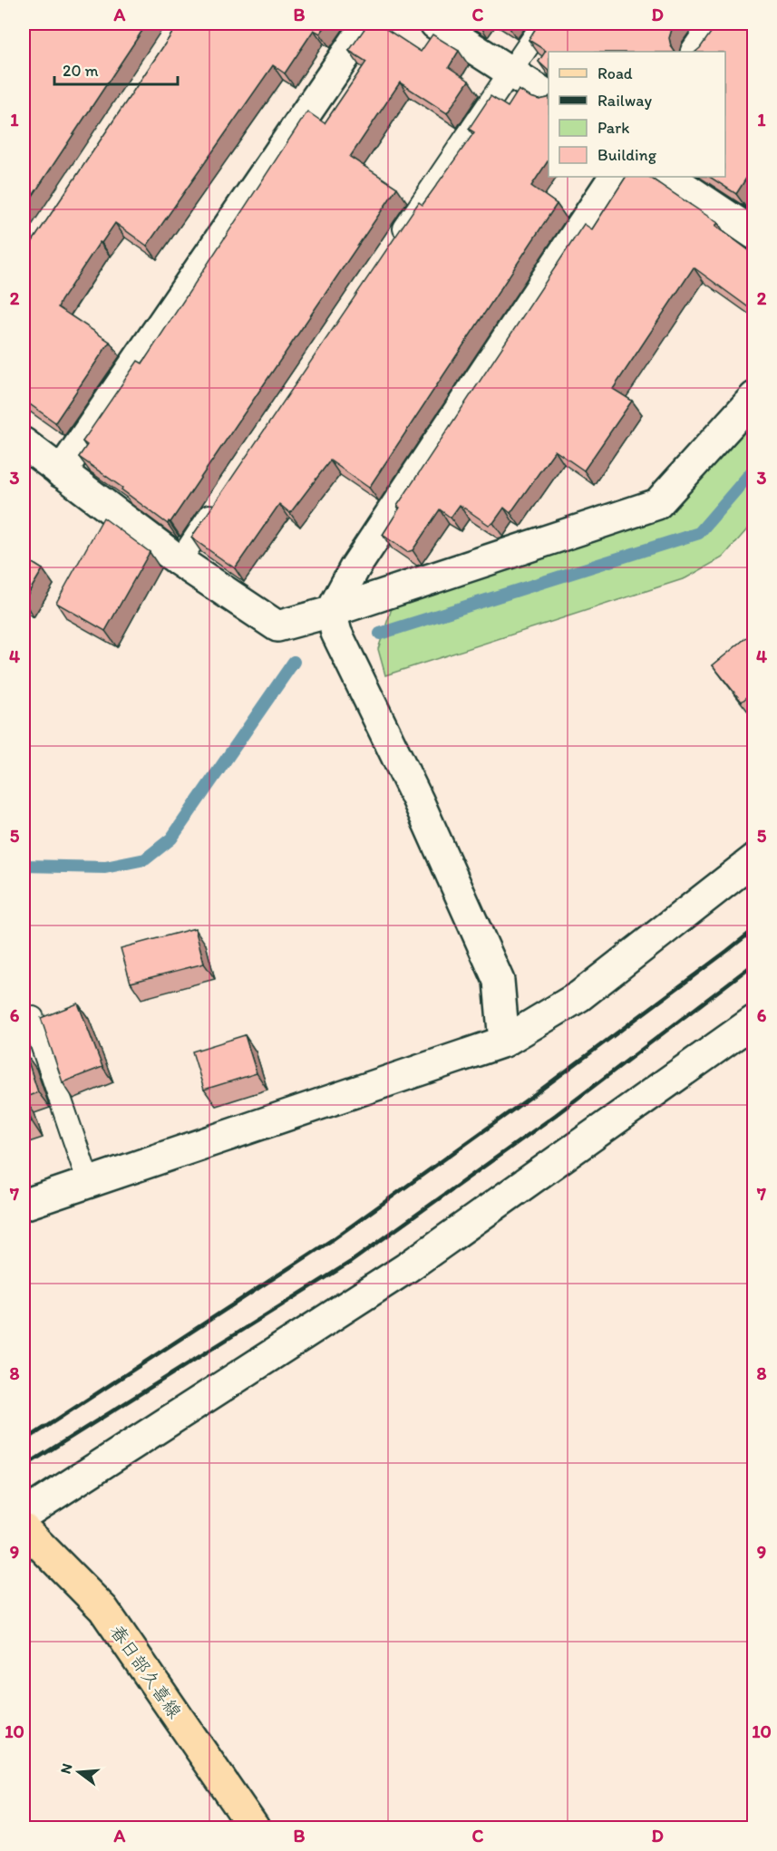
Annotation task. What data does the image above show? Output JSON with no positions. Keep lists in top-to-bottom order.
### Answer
{
  "streets": {
    "main road": ["春日部久喜線"]
  },
  "legend": [
    "Road",
    "Railway",
    "Park",
    "Building"
  ],
  "scale_bar": "20 m",
  "north": "left",
  "grid": {
    "columns": [
      "A",
      "B",
      "C",
      "D"
    ],
    "rows": [
      "1",
      "2",
      "3",
      "4",
      "5",
      "6",
      "7",
      "8",
      "9",
      "10"
    ]
  }
}
